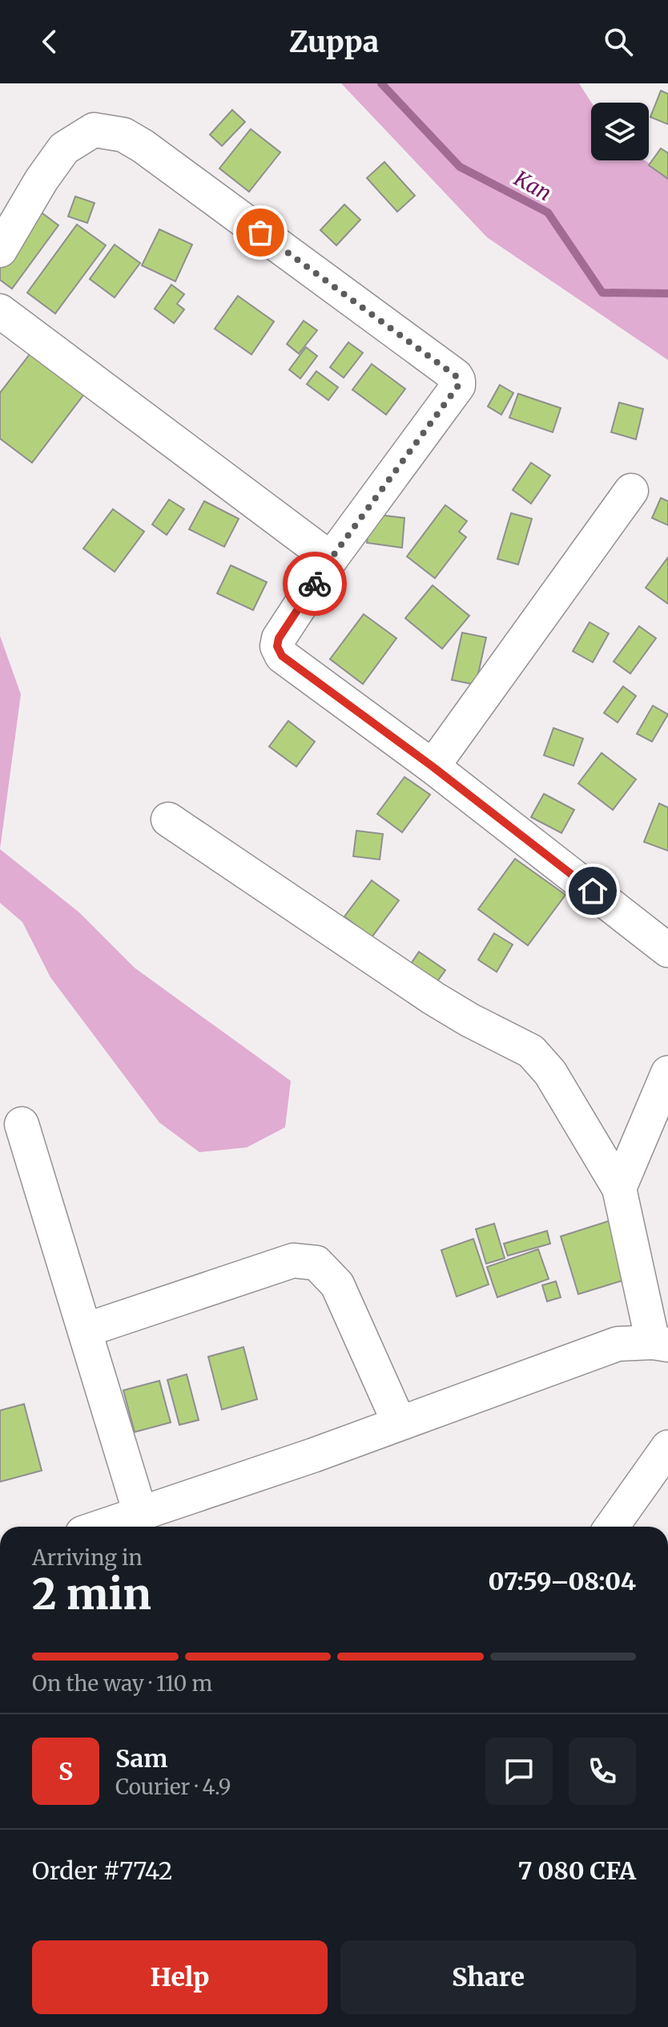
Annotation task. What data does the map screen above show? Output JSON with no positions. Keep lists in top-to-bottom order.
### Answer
{
  "water": ["Kan"],
  "page": {
    "header": "Zuppa",
    "heading": ["2 min", "Arriving in", "07:59–08:04"],
    "panel": [
      "Sam",
      "Courier · 4.9",
      "Order #7742",
      "7 080 CFA"
    ],
    "bar": "On the way · 110 m",
    "round": "S",
    "buttons": ["Help", "Share"]
  }
}
